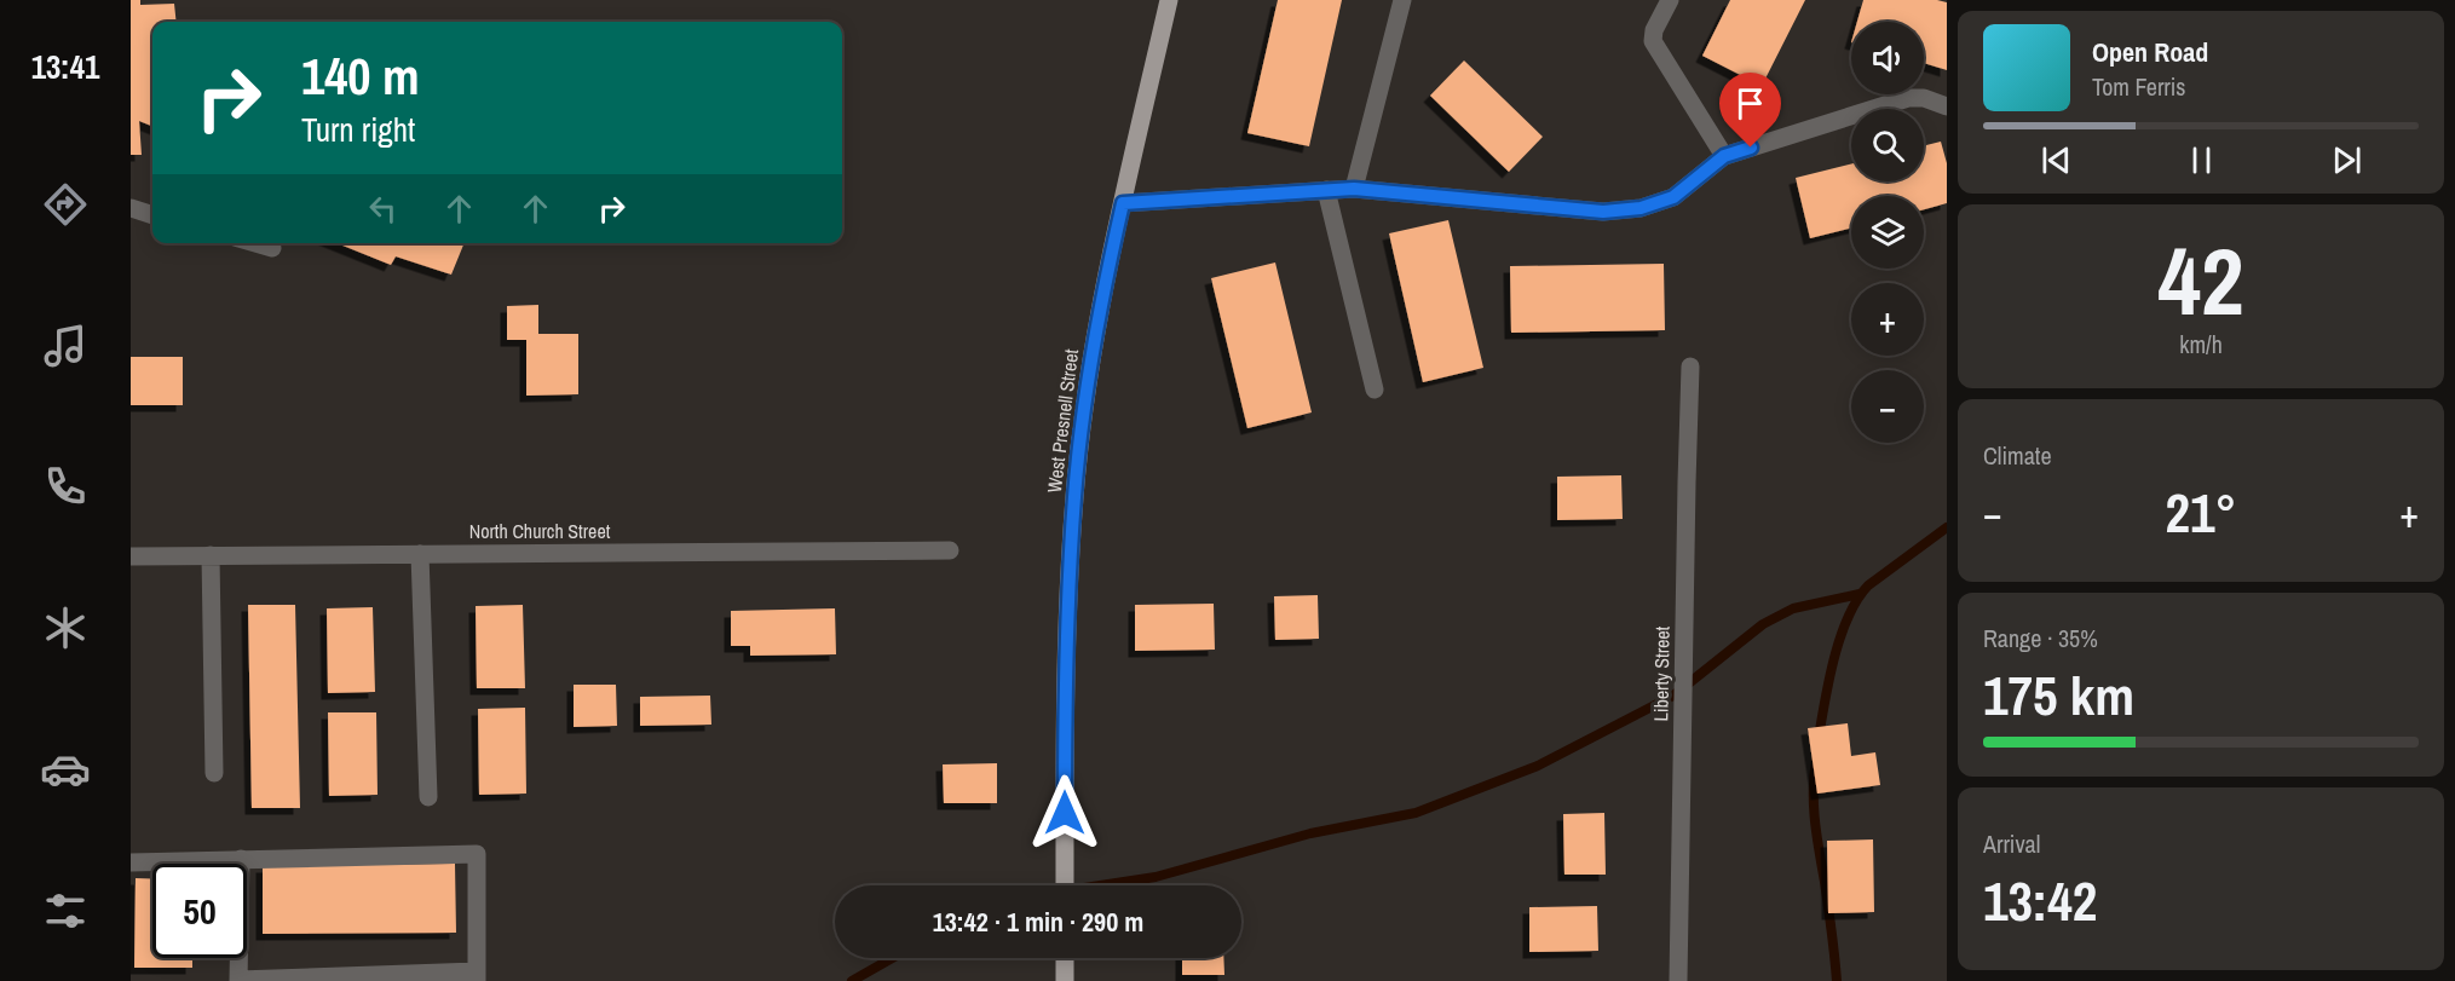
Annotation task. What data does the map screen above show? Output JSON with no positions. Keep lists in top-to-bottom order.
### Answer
{
  "streets": {
    "main road": ["West Presnell Street"],
    "street": ["North Church Street", "Liberty Street"]
  },
  "page": {
    "tabs": "13:41",
    "map_buttons": ["+", "−"],
    "turn": ["140 m", "Turn right"],
    "song": ["Open Road", "Tom Ferris"],
    "tile": [
      ["42", "km/h"],
      "Climate",
      ["Range · 35%", "175 km"],
      ["Arrival", "13:42"]
    ],
    "heat": ["−", "21°", "+"],
    "limit": "50",
    "trip": "13:42 · 1 min · 290 m"
  }
}
